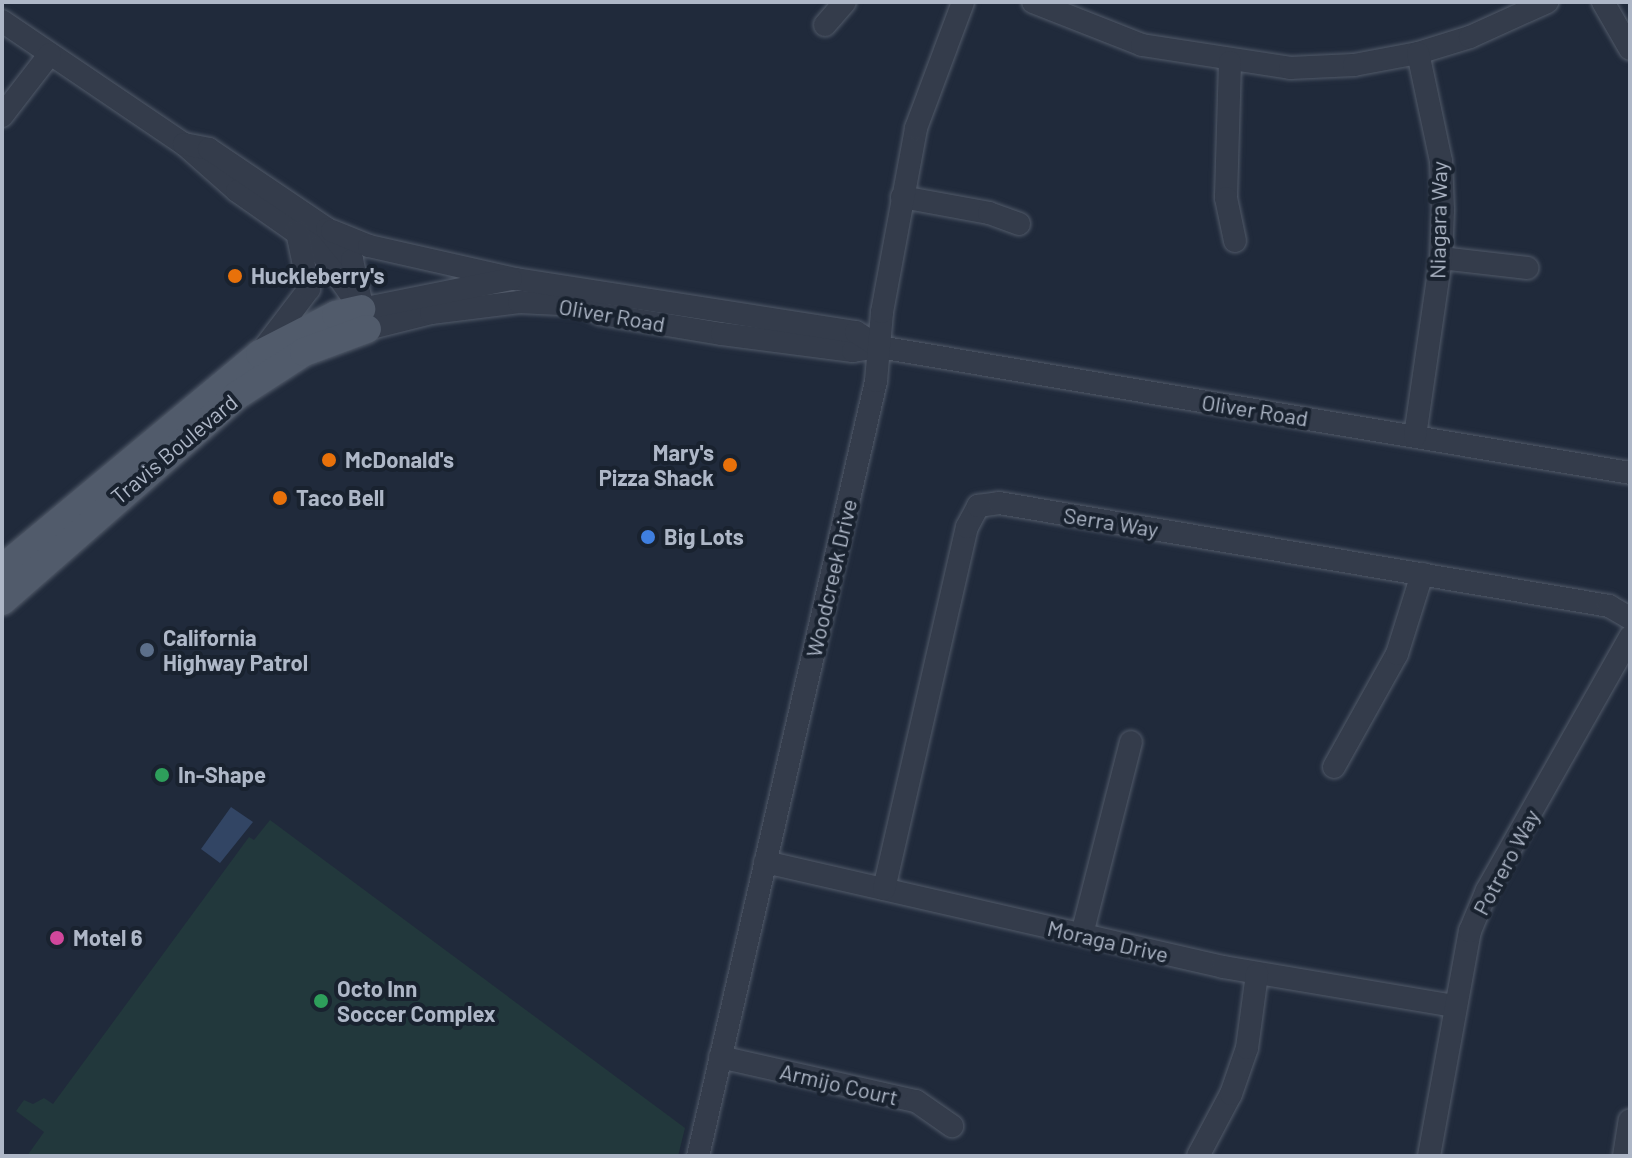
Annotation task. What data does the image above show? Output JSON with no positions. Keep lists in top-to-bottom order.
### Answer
{
  "streets": {
    "main road": ["Travis Boulevard"],
    "street": [
      "Niagara Way",
      "Oliver Road",
      "Serra Way",
      "Woodcreek Drive",
      "Potrero Way",
      "Moraga Drive",
      "Armijo Court"
    ]
  },
  "crossings": [
    ["Niagara Way", "Oliver Road"],
    ["Oliver Road", "Travis Boulevard"],
    ["Oliver Road", "Woodcreek Drive"],
    ["Serra Way", "Moraga Drive"],
    ["Woodcreek Drive", "Moraga Drive"],
    ["Woodcreek Drive", "Armijo Court"],
    ["Potrero Way", "Moraga Drive"]
  ],
  "places": [
    "Huckleberry's",
    "McDonald's",
    "Mary's Pizza Shack",
    "Taco Bell",
    "Big Lots",
    "California Highway Patrol",
    "In-Shape",
    "Motel 6",
    "Octo Inn Soccer Complex"
  ]
}
